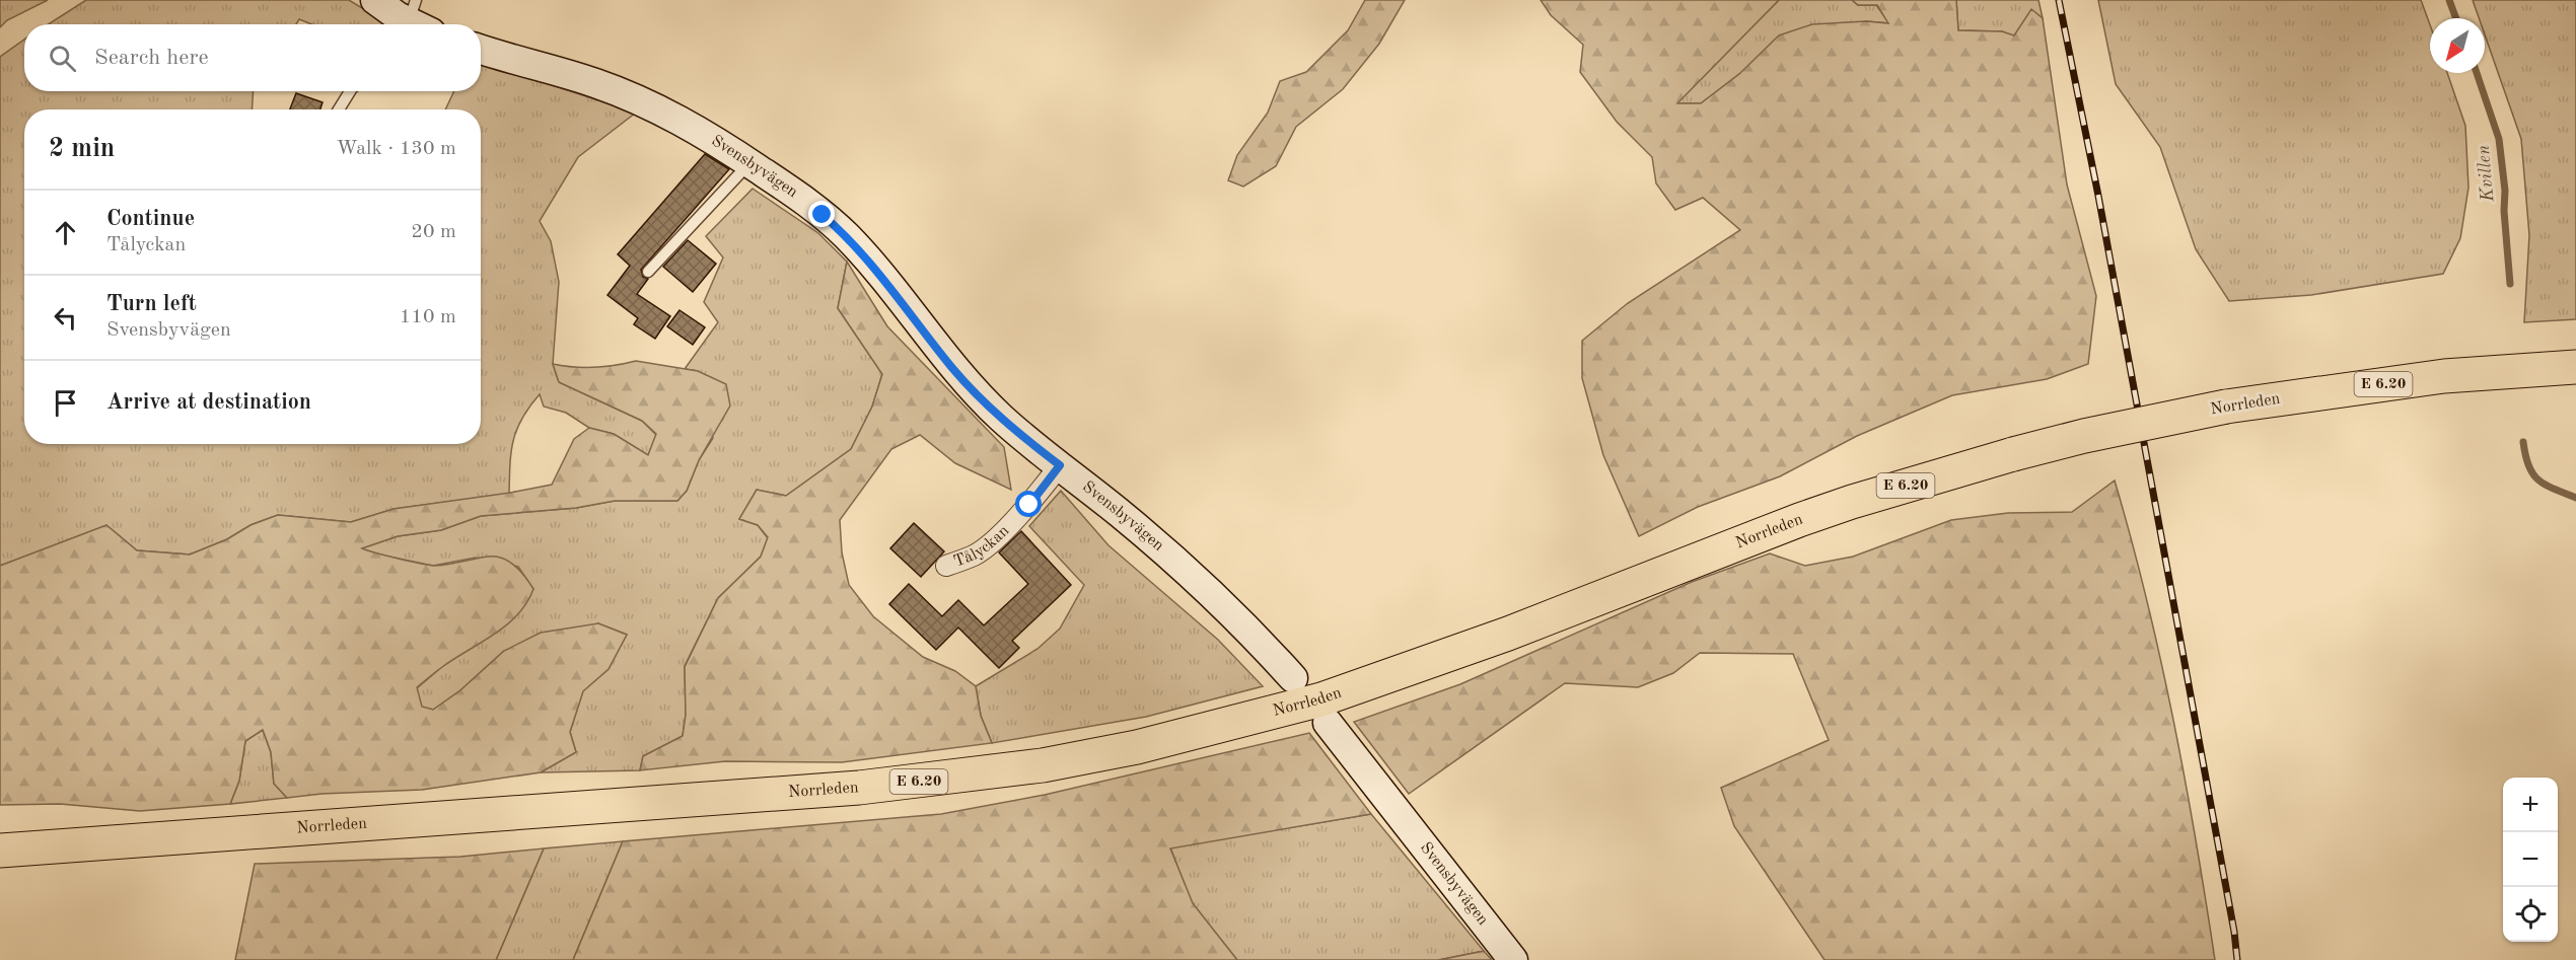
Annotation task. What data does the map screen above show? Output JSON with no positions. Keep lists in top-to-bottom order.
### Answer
{
  "streets": {
    "highway": ["E 6.20", "Norrleden"],
    "street": ["Svensbyvägen", "Tålyckan"]
  },
  "crossings": [
    ["Svensbyvägen", "Tålyckan"]
  ],
  "water": ["Kvillen"],
  "north": "bottom left",
  "page": {
    "search": "Search here",
    "heading": ["2 min", "Walk · 130 m"],
    "list": [
      ["Continue", "Tålyckan", "20 m"],
      ["Turn left", "Svensbyvägen", "110 m"],
      "Arrive at destination"
    ],
    "map_buttons": ["+", "−"]
  }
}
